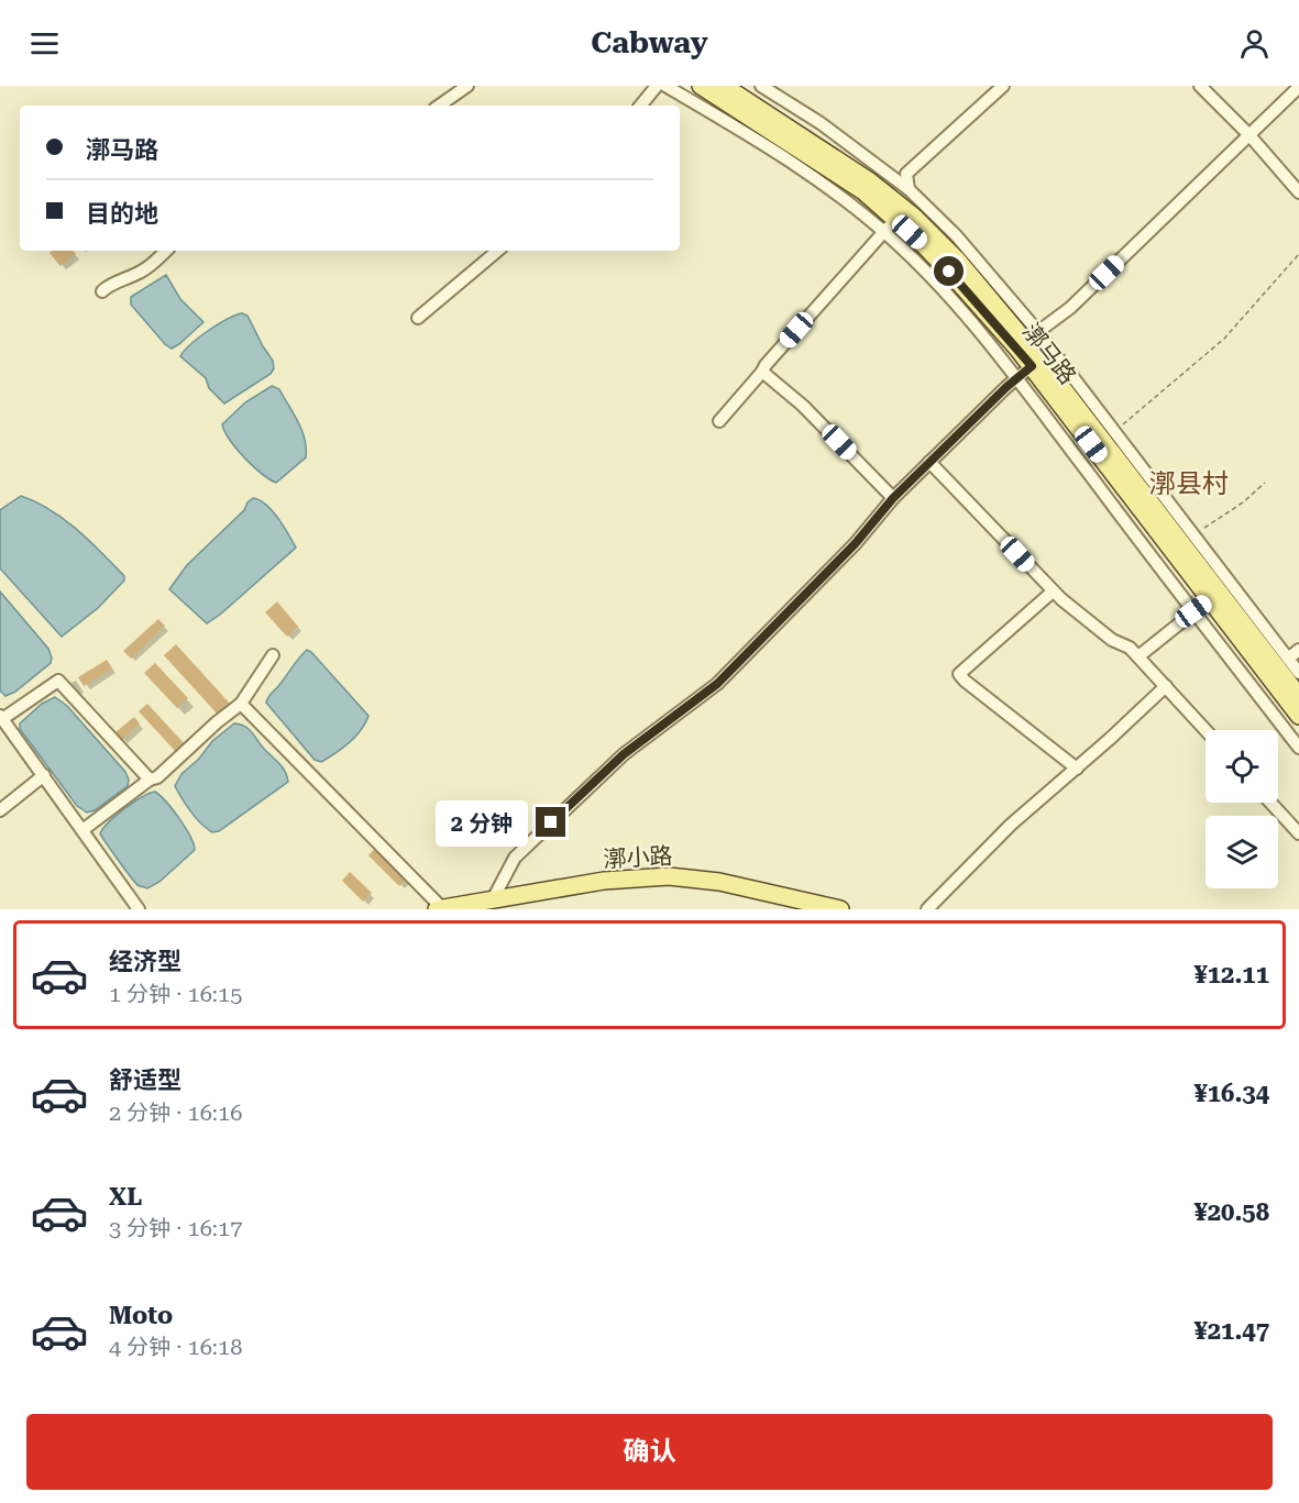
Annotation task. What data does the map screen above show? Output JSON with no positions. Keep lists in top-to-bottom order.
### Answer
{
  "streets": {
    "main road": ["漷马路", "漷小路"]
  },
  "districts": ["漷县村"],
  "page": {
    "header": "Cabway",
    "banner": ["漷马路", "目的地"],
    "bubble": "2 分钟",
    "list": [
      {
        "name": "经济型",
        "note": "1 分钟 · 16:15",
        "value": "¥12.11"
      },
      {
        "name": "舒适型",
        "note": "2 分钟 · 16:16",
        "value": "¥16.34"
      },
      {
        "name": "XL",
        "note": "3 分钟 · 16:17",
        "value": "¥20.58"
      },
      {
        "name": "Moto",
        "note": "4 分钟 · 16:18",
        "value": "¥21.47"
      }
    ],
    "buttons": "确认"
  }
}
